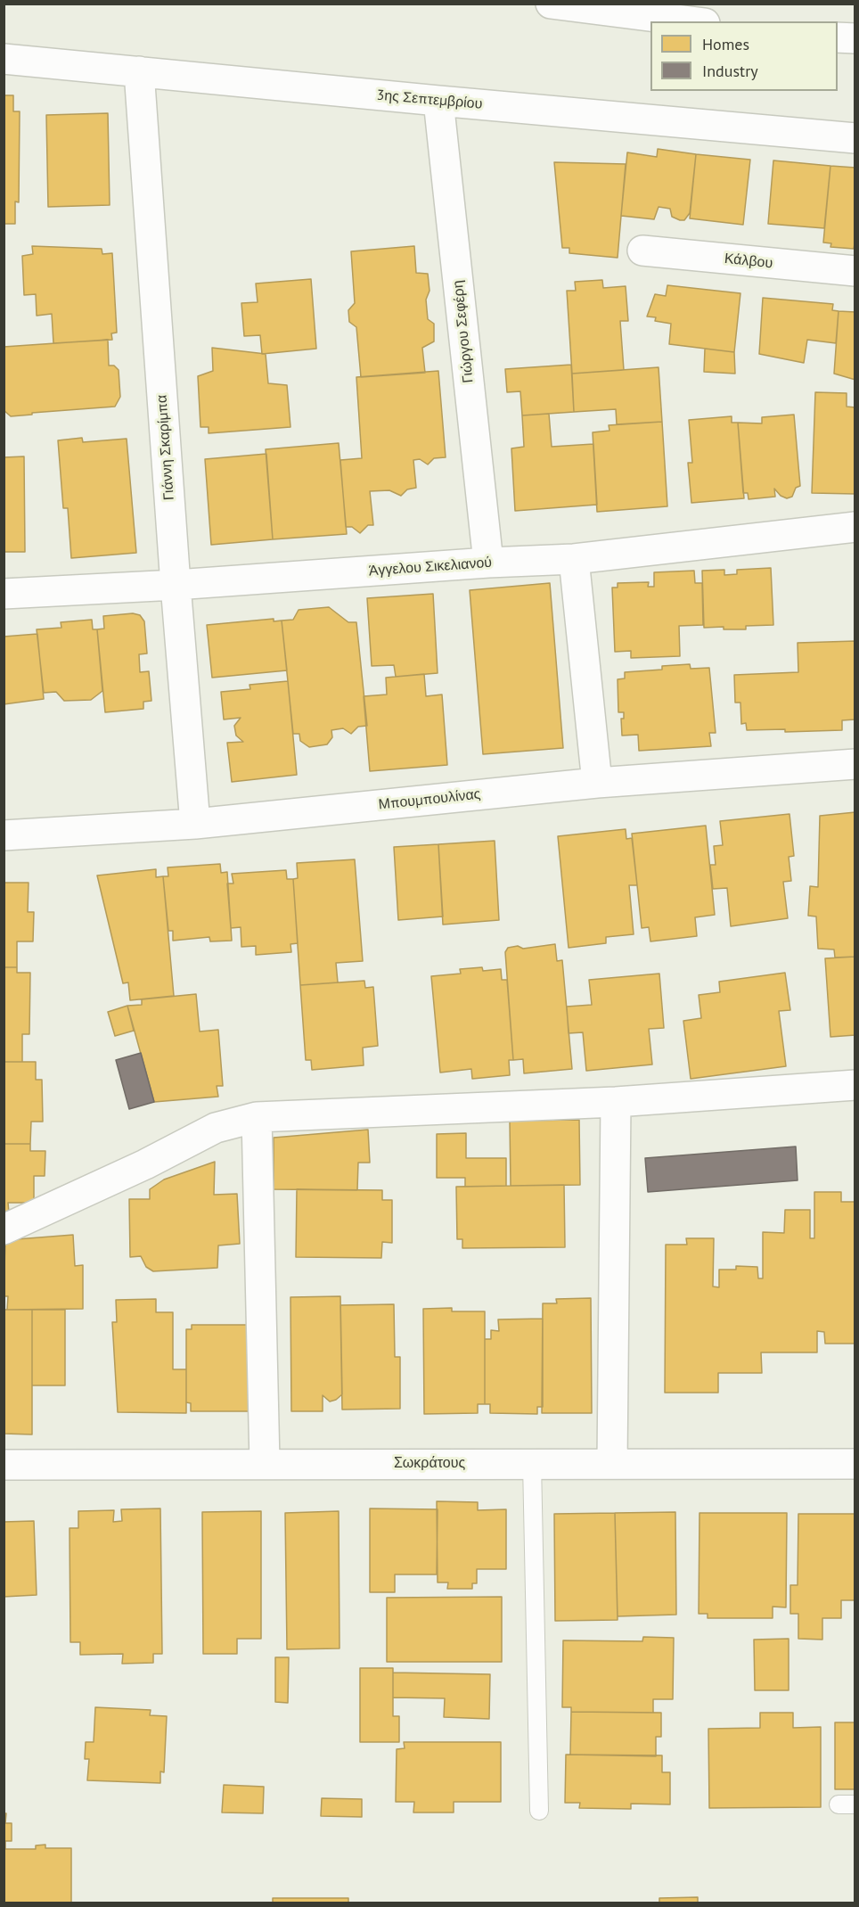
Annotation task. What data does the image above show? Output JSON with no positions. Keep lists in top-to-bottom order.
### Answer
{
  "streets": {
    "street": [
      "3ης Σεπτεμβρίου",
      "Κάλβου",
      "Γιώργου Σεφέρη",
      "Γιάννη Σκαρίμπα",
      "Άγγελου Σικελιανού",
      "Μπουμπουλίνας",
      "Σωκράτους"
    ]
  },
  "crossings": [
    ["3ης Σεπτεμβρίου", "Γιώργου Σεφέρη"],
    ["3ης Σεπτεμβρίου", "Γιάννη Σκαρίμπα"],
    ["Γιώργου Σεφέρη", "Άγγελου Σικελιανού"],
    ["Γιάννη Σκαρίμπα", "Άγγελου Σικελιανού"],
    ["Γιάννη Σκαρίμπα", "Μπουμπουλίνας"]
  ],
  "legend": ["Homes", "Industry"]
}
